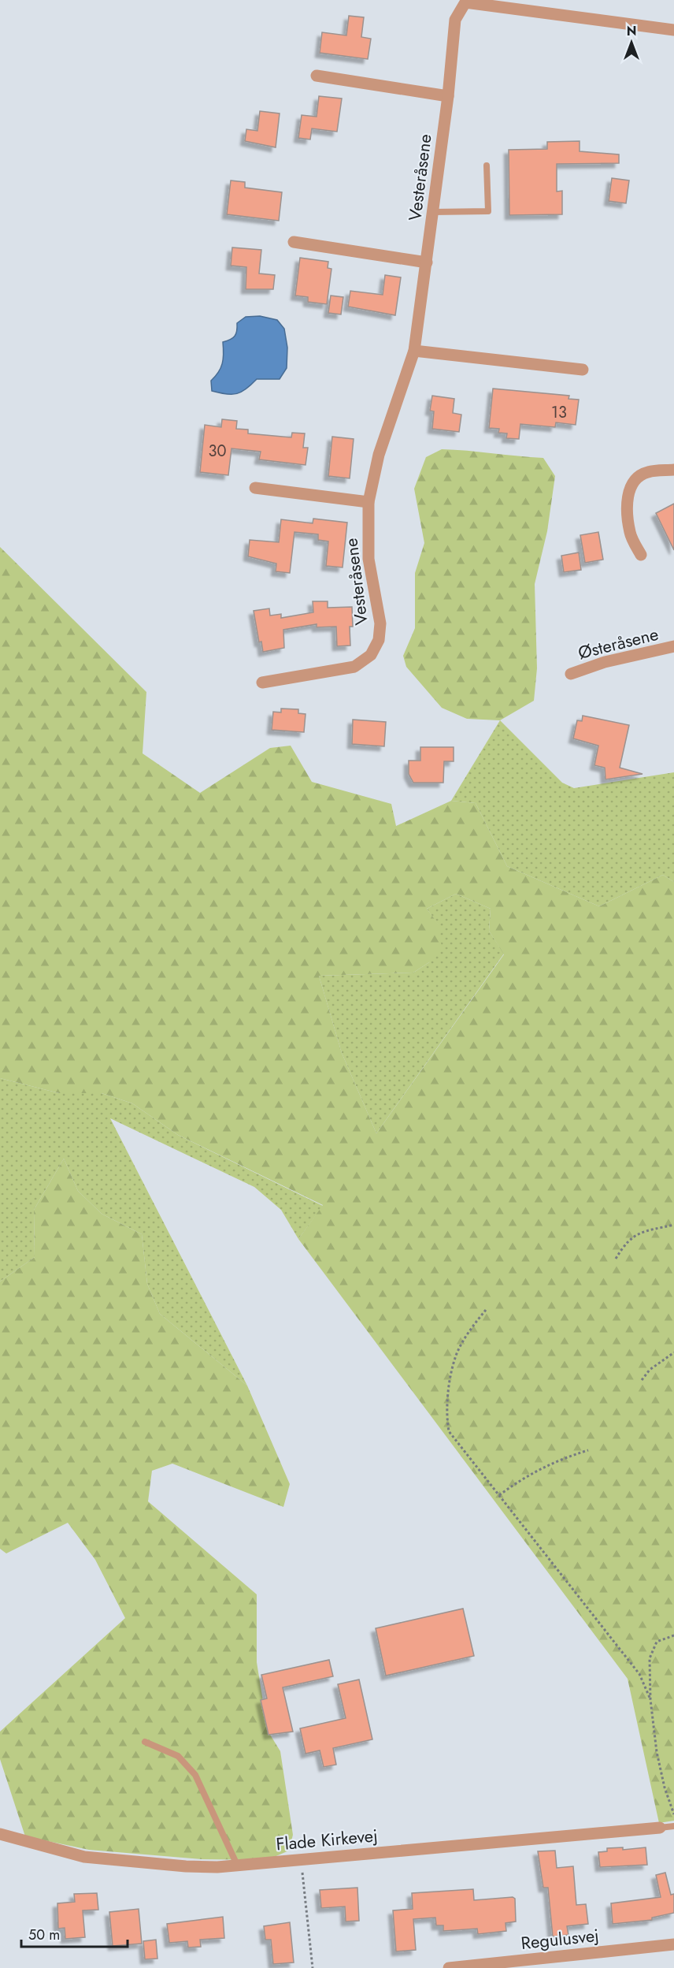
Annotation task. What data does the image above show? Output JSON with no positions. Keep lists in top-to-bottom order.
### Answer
{
  "streets": {
    "street": [
      "Vesteråsene",
      "Østeråsene",
      "Flade Kirkevej",
      "Regulusvej"
    ]
  },
  "house_numbers": ["13", "30"],
  "scale_bar": "50 m",
  "north": "top"
}
